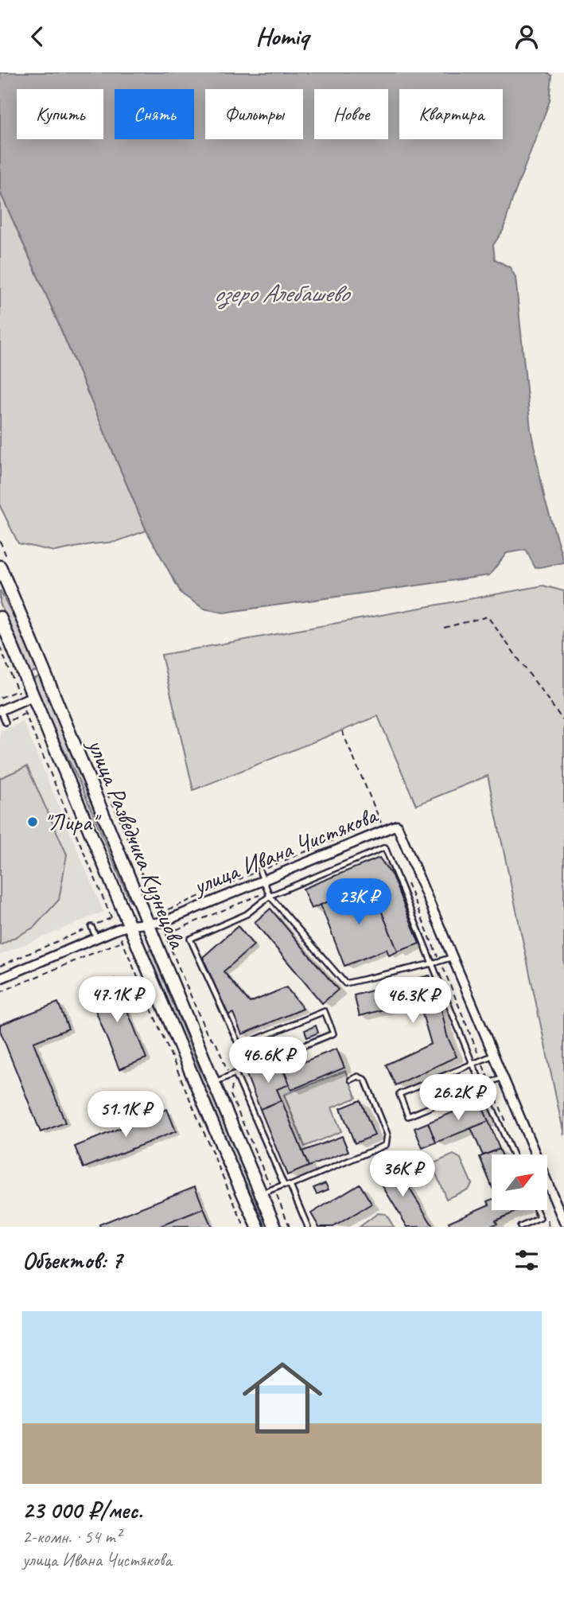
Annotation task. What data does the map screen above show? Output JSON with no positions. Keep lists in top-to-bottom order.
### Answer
{
  "streets": {
    "main road": ["улица Разведчика Кузнецова"],
    "street": ["улица Ивана Чистякова"]
  },
  "crossings": [
    ["улица Разведчика Кузнецова", "улица Ивана Чистякова"]
  ],
  "water": ["озеро Алебашево"],
  "places": ["\"Лира\""],
  "north": "top right",
  "page": {
    "header": "Homiq",
    "chip": [
      "Купить",
      "Снять",
      "Фильтры",
      "Новое",
      "Квартира"
    ],
    "price": [
      "23K ₽",
      "47.1K ₽",
      "46.3K ₽",
      "46.6K ₽",
      "26.2K ₽",
      "51.1K ₽",
      "36K ₽"
    ],
    "heading": "Объектов: 7",
    "list": [
      {
        "name": "23 000 ₽/мес.",
        "note": "2-комн. · 54 m² · улица Ивана Чистякова"
      }
    ]
  }
}
